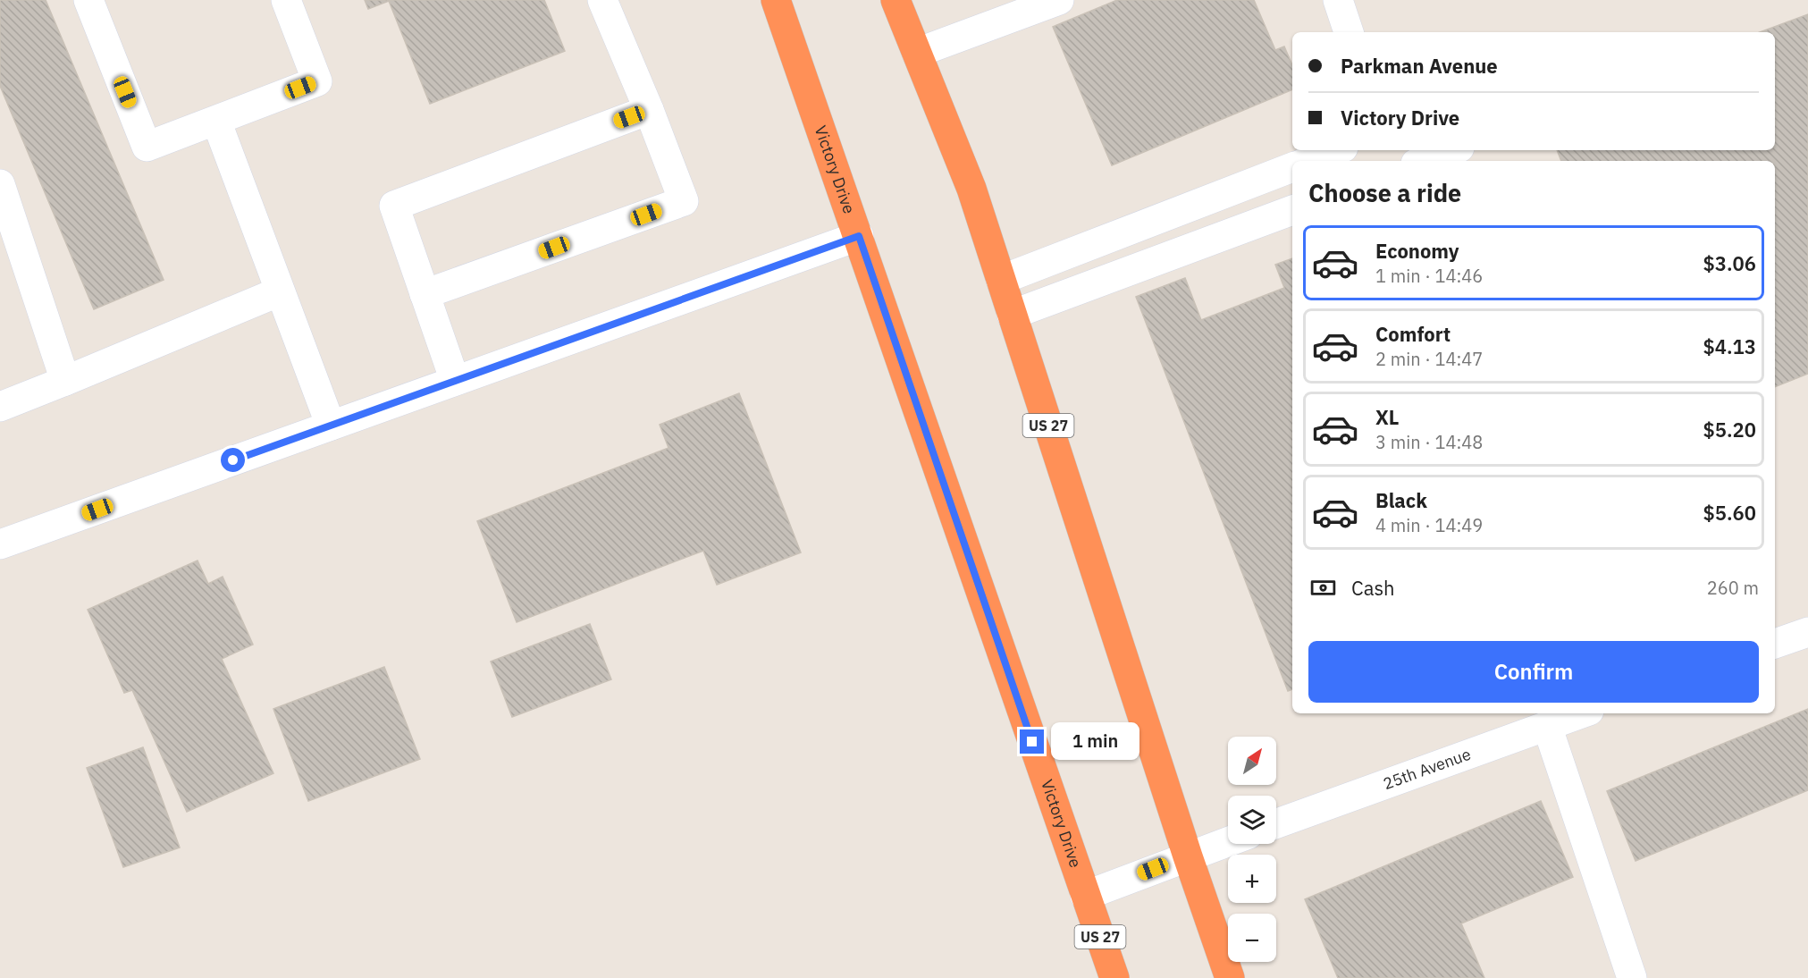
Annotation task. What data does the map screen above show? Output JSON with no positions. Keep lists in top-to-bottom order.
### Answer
{
  "streets": {
    "highway": ["Victory Drive", "US 27"],
    "street": ["25th Avenue"]
  },
  "north": "top right",
  "page": {
    "banner": ["Parkman Avenue", "Victory Drive"],
    "heading": "Choose a ride",
    "list": [
      {
        "name": "Economy",
        "note": "1 min · 14:46",
        "value": "$3.06"
      },
      {
        "name": "Comfort",
        "note": "2 min · 14:47",
        "value": "$4.13"
      },
      {
        "name": "XL",
        "note": "3 min · 14:48",
        "value": "$5.20"
      },
      {
        "name": "Black",
        "note": "4 min · 14:49",
        "value": "$5.60"
      }
    ],
    "pay": ["Cash", "260 m"],
    "buttons": "Confirm",
    "bubble": "1 min",
    "map_buttons": ["+", "−"]
  }
}
